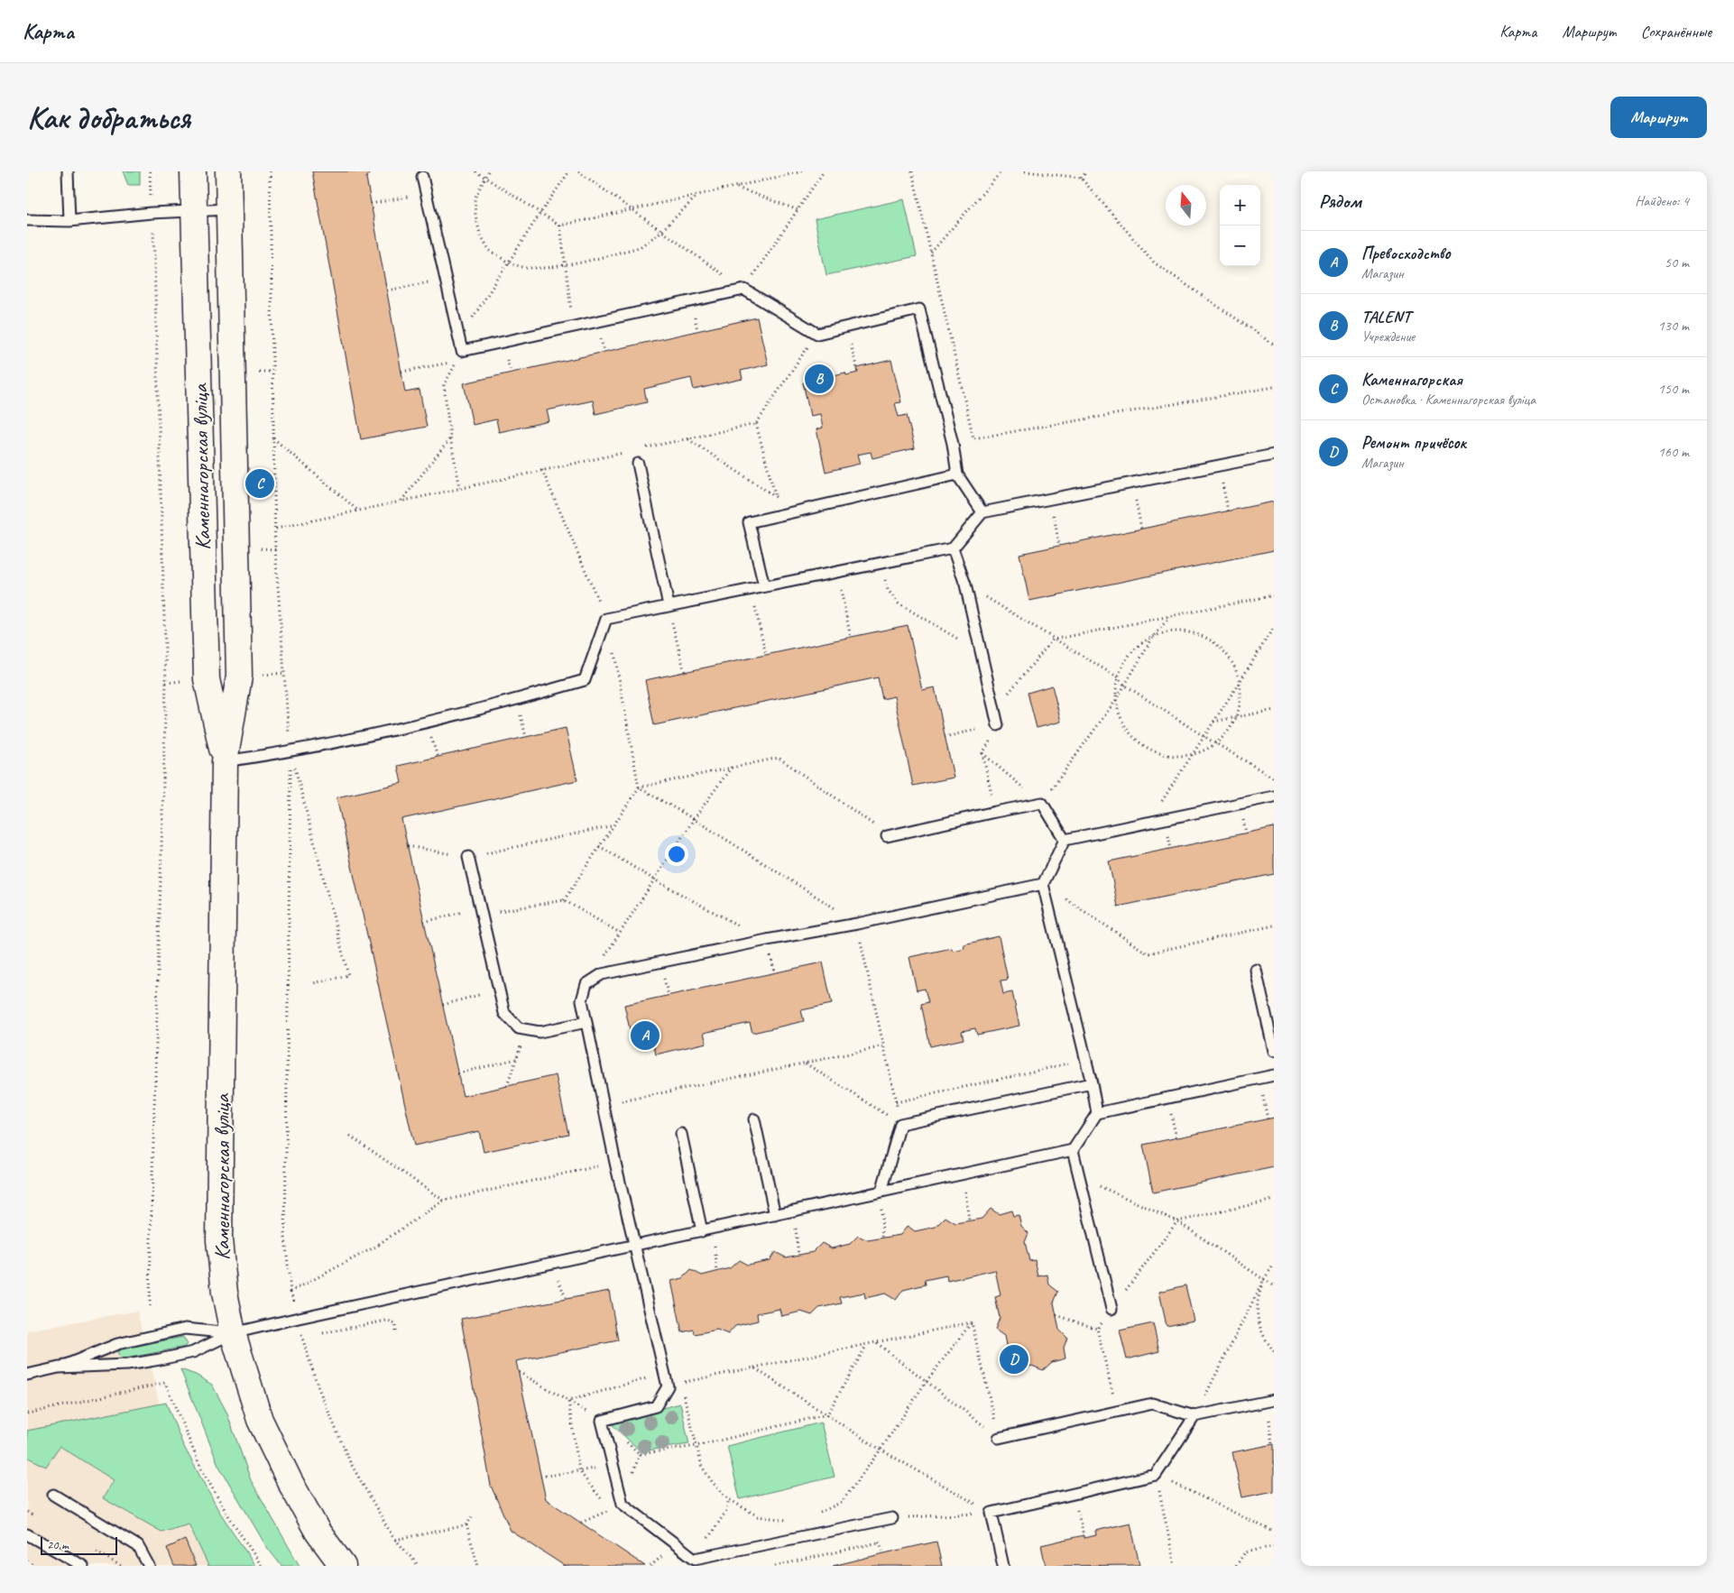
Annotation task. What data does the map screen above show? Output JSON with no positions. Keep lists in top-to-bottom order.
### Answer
{
  "streets": {
    "main road": ["Каменнагорская вуліца"]
  },
  "scale_bar": "20 m",
  "north": "top",
  "page": {
    "header": "Карта",
    "nav": ["Карта", "Маршрут", "Сохранённые"],
    "buttons": "Маршрут",
    "title": "Как добраться",
    "heading": ["Рядом", "Найдено: 4"],
    "map_buttons": ["+", "−"],
    "list": [
      {
        "mark": "A",
        "name": "Превосходство",
        "note": "Магазин",
        "value": "50 m"
      },
      {
        "mark": "B",
        "name": "TALENT",
        "note": "Учреждение",
        "value": "130 m"
      },
      {
        "mark": "C",
        "name": "Каменнагорская",
        "note": "Остановка · Каменнагорская вуліца",
        "value": "150 m"
      },
      {
        "mark": "D",
        "name": "Ремонт причёсок",
        "note": "Магазин",
        "value": "160 m"
      }
    ],
    "pins": [
      "B",
      "C",
      "A",
      "D"
    ],
    "scale": "20 m"
  }
}
